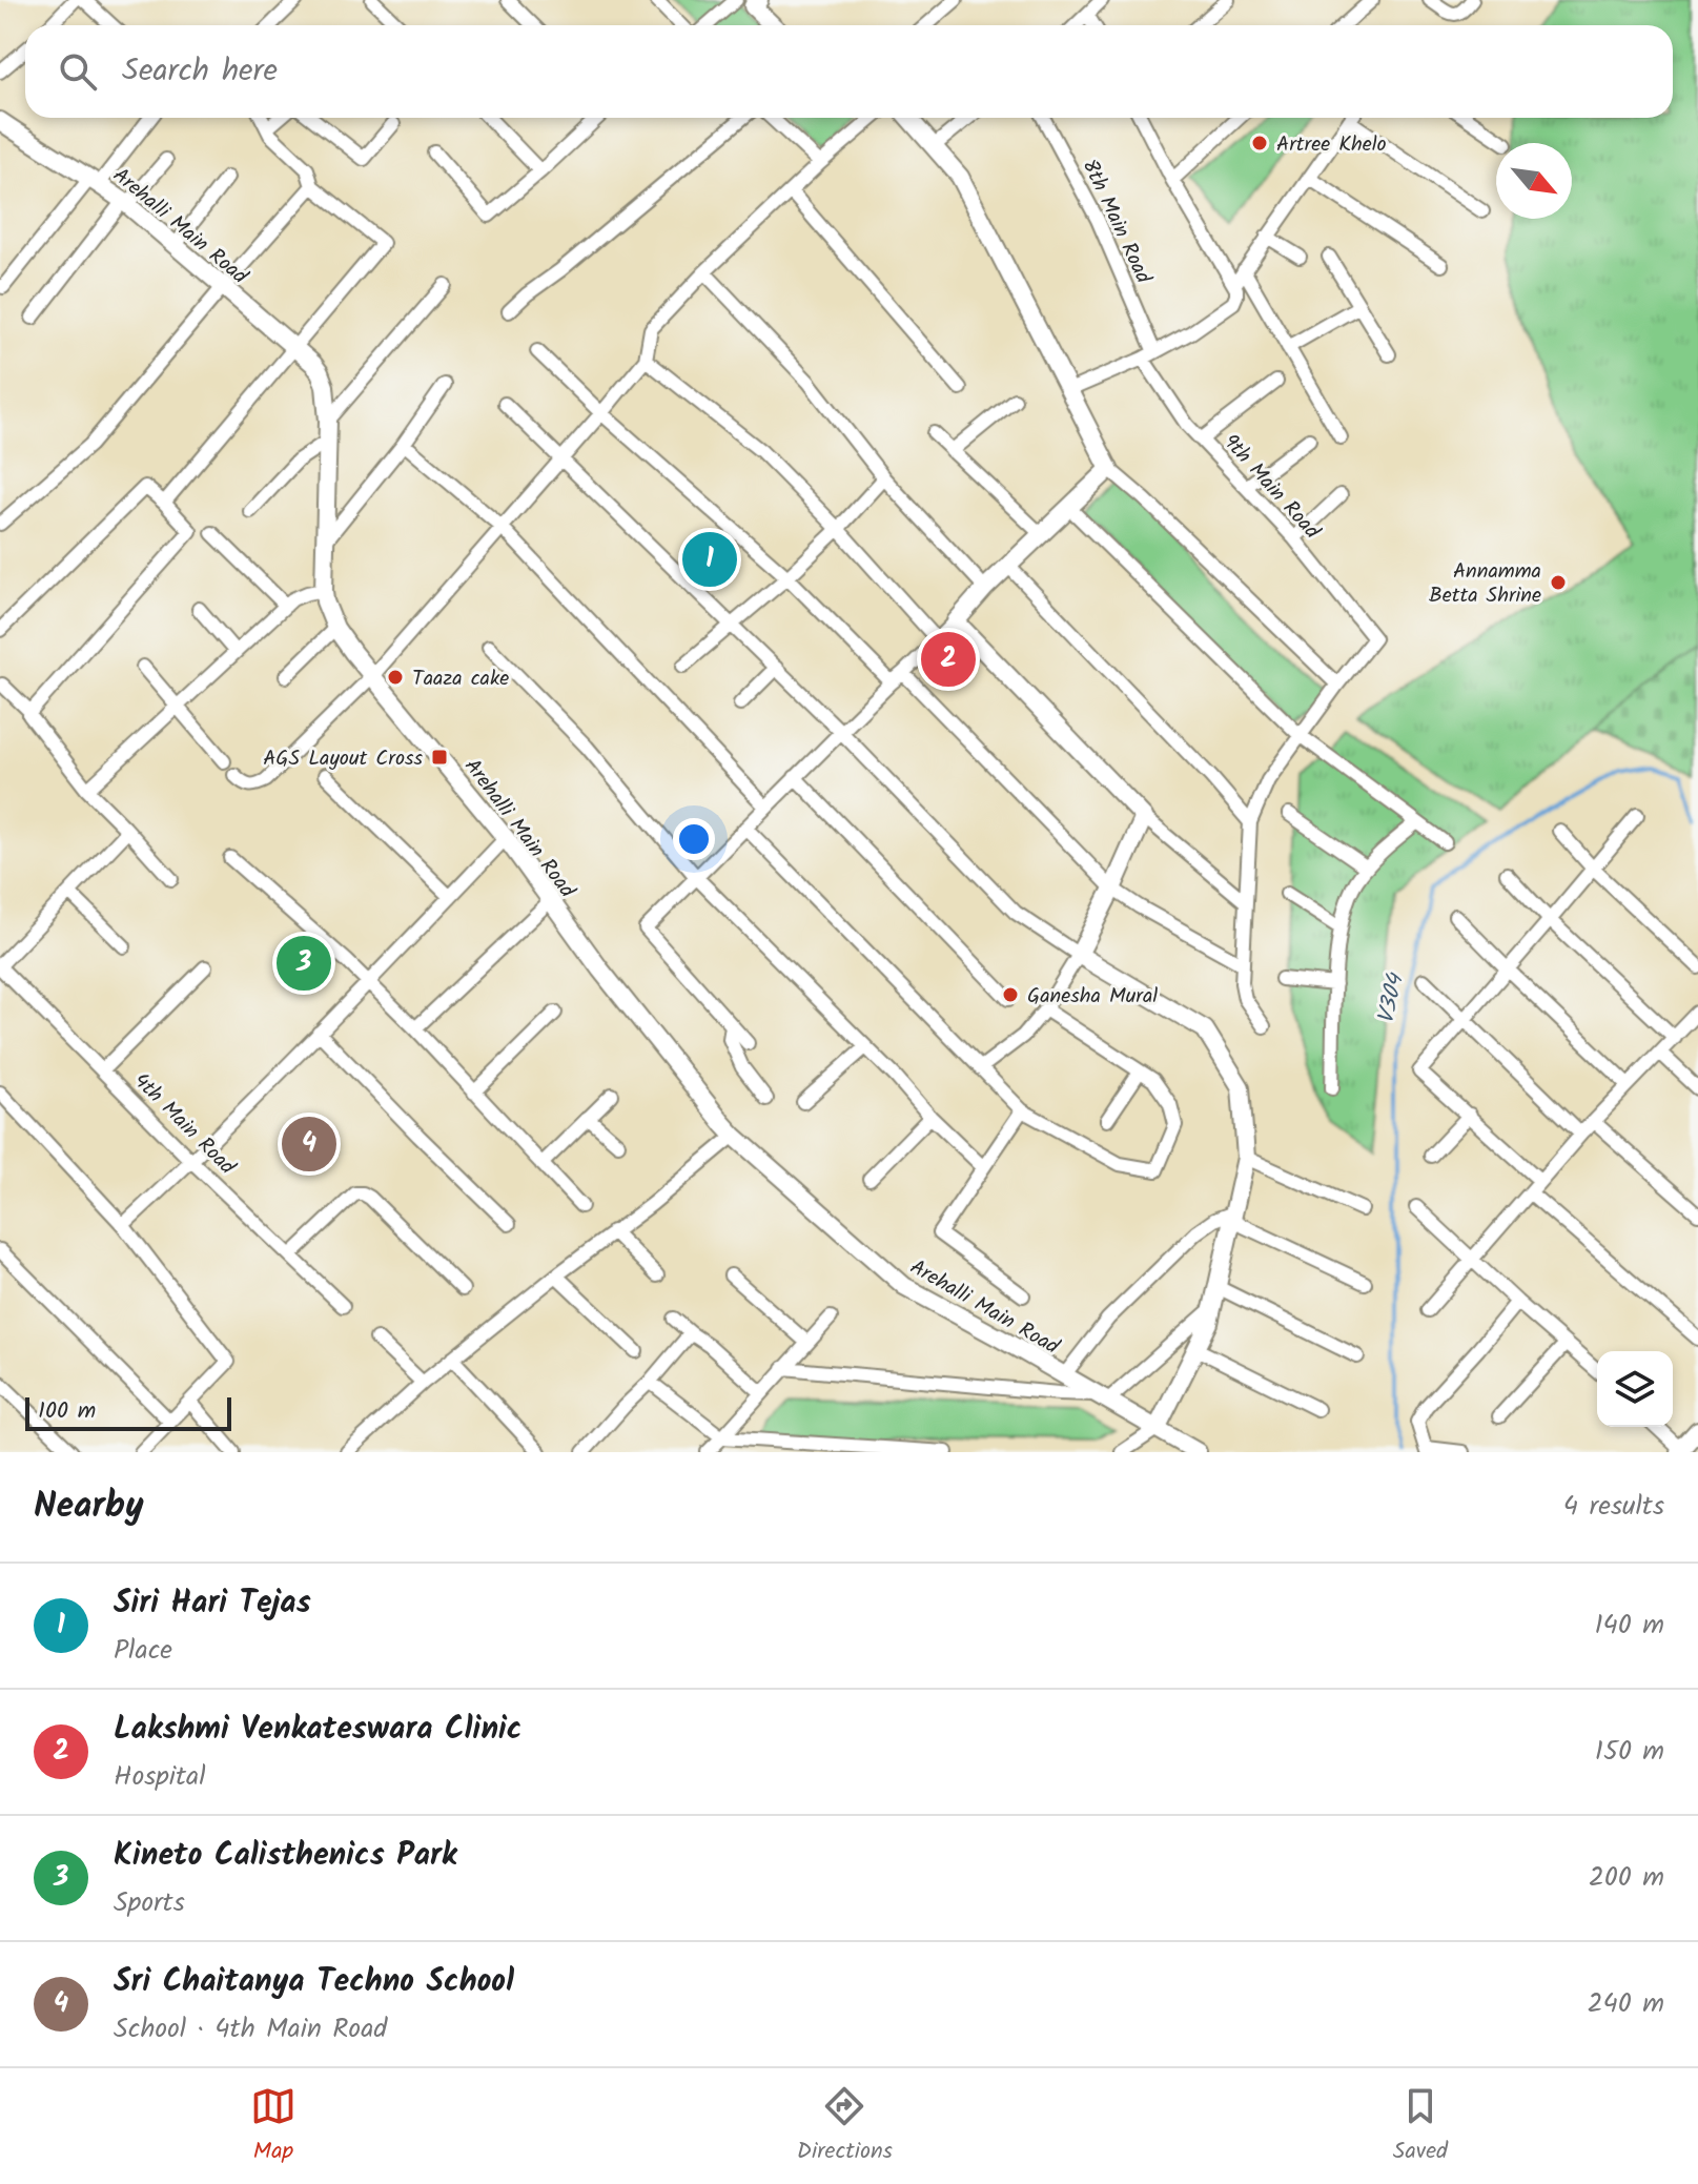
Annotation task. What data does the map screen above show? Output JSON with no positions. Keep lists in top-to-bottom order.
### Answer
{
  "streets": {
    "street": [
      "8th Main Road",
      "Arehalli Main Road",
      "9th Main Road",
      "4th Main Road"
    ]
  },
  "crossings": [
    ["8th Main Road", "9th Main Road"]
  ],
  "water": ["V304"],
  "places": {
    "other": [
      "Artree Khelo",
      "Annamma Betta Shrine",
      "Taaza cake",
      "Ganesha Mural"
    ],
    "transit": ["AGS Layout Cross"]
  },
  "scale_bar": "100 m",
  "north": "bottom right",
  "page": {
    "search": "Search here",
    "pins": [
      "1",
      "2",
      "3",
      "4"
    ],
    "scale": "100 m",
    "heading": ["Nearby", "4 results"],
    "list": [
      {
        "mark": "1",
        "name": "Siri Hari Tejas",
        "note": "Place",
        "value": "140 m"
      },
      {
        "mark": "2",
        "name": "Lakshmi Venkateswara Clinic",
        "note": "Hospital",
        "value": "150 m"
      },
      {
        "mark": "3",
        "name": "Kineto Calisthenics Park",
        "note": "Sports",
        "value": "200 m"
      },
      {
        "mark": "4",
        "name": "Sri Chaitanya Techno School",
        "note": "School · 4th Main Road",
        "value": "240 m"
      }
    ],
    "nav": ["Map", "Directions", "Saved"]
  }
}
